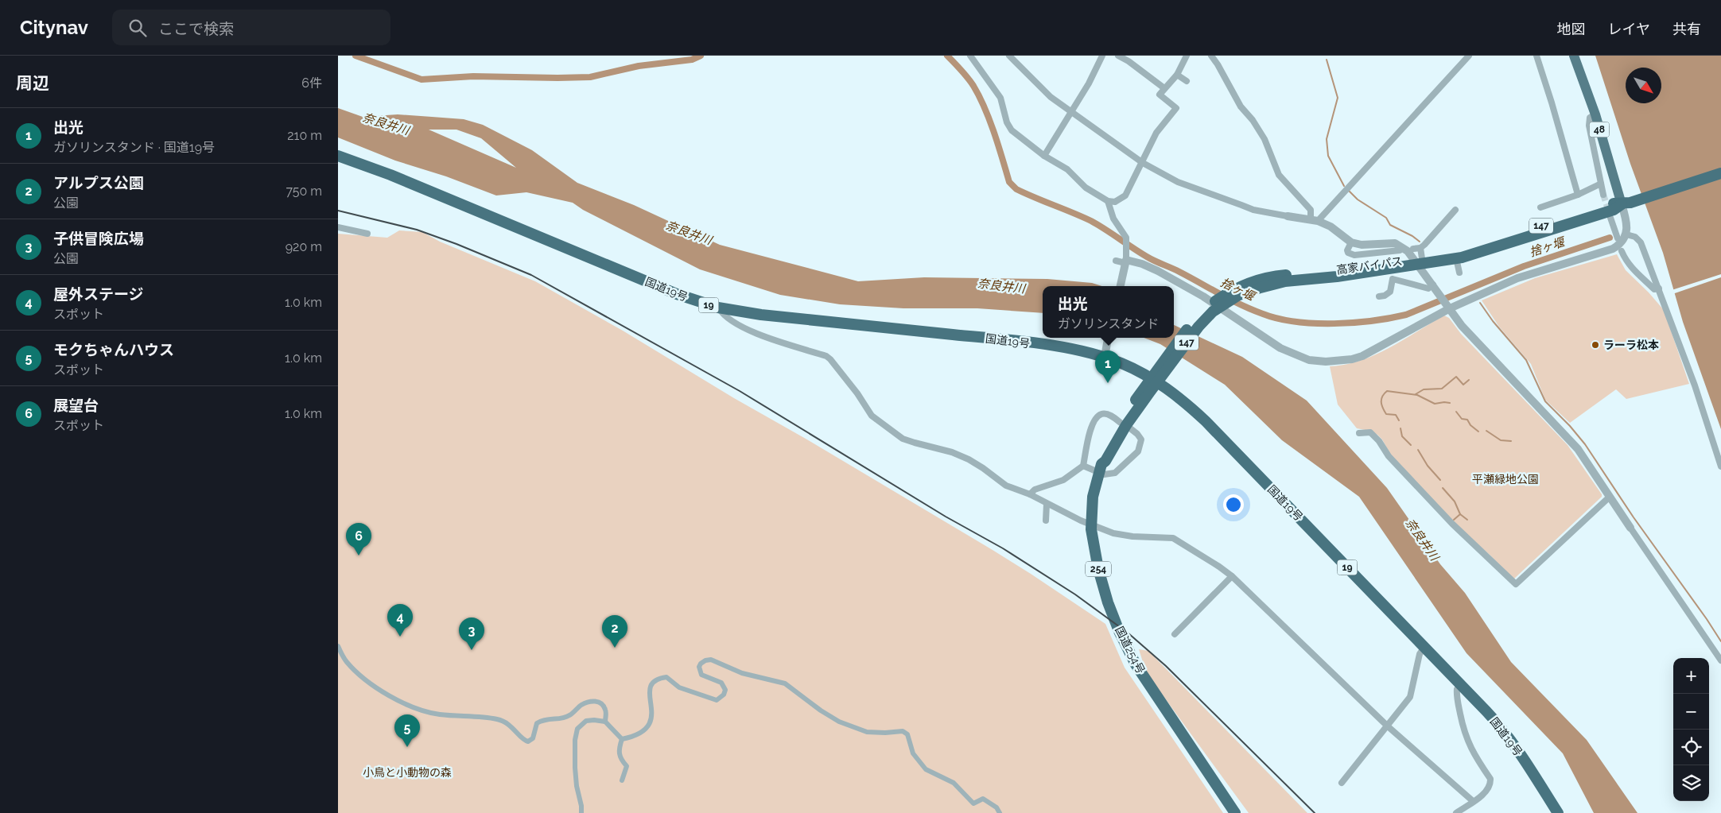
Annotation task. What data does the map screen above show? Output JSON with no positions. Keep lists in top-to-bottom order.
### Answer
{
  "streets": {
    "highway": [
      "147",
      "高家バイパス",
      "国道19号",
      "19",
      "254",
      "国道254号"
    ],
    "main road": ["48"]
  },
  "crossings": [
    ["48", "高家バイパス"],
    ["高家バイパス", "国道19号"],
    ["高家バイパス", "国道254号"],
    ["国道19号", "国道254号"]
  ],
  "water": ["奈良井川", "捨ヶ堰"],
  "parks": ["平瀬緑地公園", "小鳥と小動物の森"],
  "places": ["ラーラ松本"],
  "north": "bottom right",
  "page": {
    "header": "Citynav",
    "search": "ここで検索",
    "nav": ["地図", "レイヤ", "共有"],
    "heading": ["周辺", "6件"],
    "list": [
      {
        "mark": "1",
        "name": "出光",
        "note": "ガソリンスタンド · 国道19号",
        "value": "210 m"
      },
      {
        "mark": "2",
        "name": "アルプス公園",
        "note": "公園",
        "value": "750 m"
      },
      {
        "mark": "3",
        "name": "子供冒険広場",
        "note": "公園",
        "value": "920 m"
      },
      {
        "mark": "4",
        "name": "屋外ステージ",
        "note": "スポット",
        "value": "1.0 km"
      },
      {
        "mark": "5",
        "name": "モクちゃんハウス",
        "note": "スポット",
        "value": "1.0 km"
      },
      {
        "mark": "6",
        "name": "展望台",
        "note": "スポット",
        "value": "1.0 km"
      }
    ],
    "popup": ["出光", "ガソリンスタンド"],
    "pins": [
      "1",
      "6",
      "4",
      "2",
      "3",
      "5"
    ],
    "map_buttons": ["+", "−"]
  }
}
